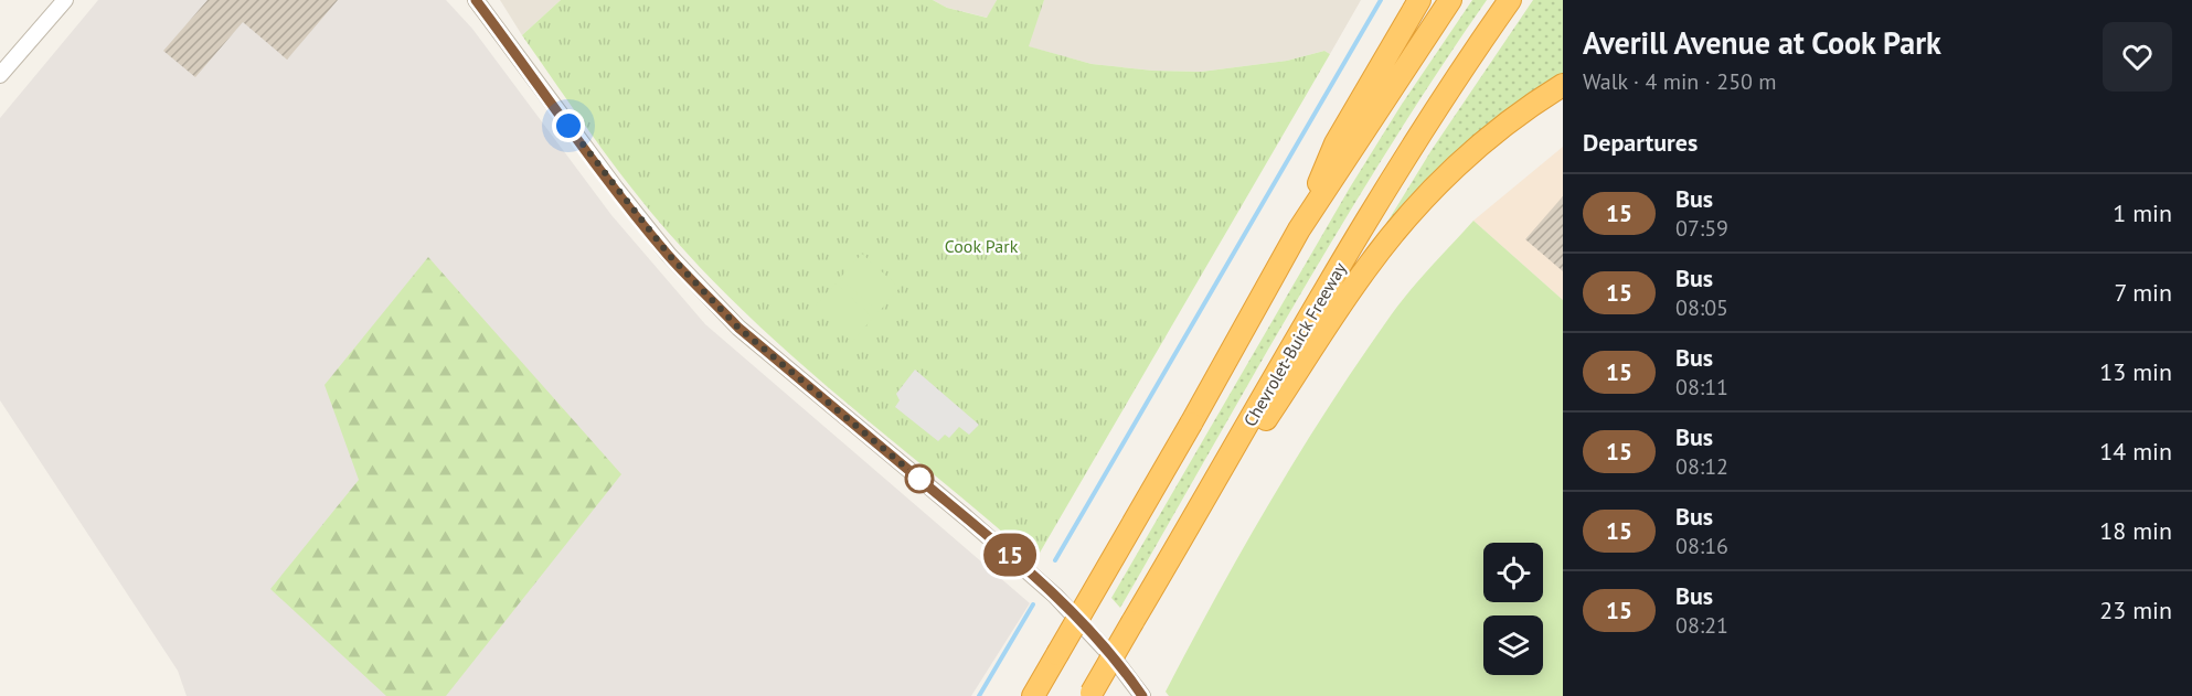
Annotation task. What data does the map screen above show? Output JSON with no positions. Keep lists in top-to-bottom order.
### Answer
{
  "streets": {
    "highway": ["Chevrolet-Buick Freeway"]
  },
  "parks": ["Cook Park"],
  "lines": ["bus line 15"],
  "page": {
    "on_map": "15",
    "heading": [
      ["Averill Avenue at Cook Park", "Walk · 4 min · 250 m"],
      "Departures"
    ],
    "list": [
      {
        "mark": "15",
        "name": "Bus",
        "note": "07:59",
        "value": "1 min"
      },
      {
        "mark": "15",
        "name": "Bus",
        "note": "08:05",
        "value": "7 min"
      },
      {
        "mark": "15",
        "name": "Bus",
        "note": "08:11",
        "value": "13 min"
      },
      {
        "mark": "15",
        "name": "Bus",
        "note": "08:12",
        "value": "14 min"
      },
      {
        "mark": "15",
        "name": "Bus",
        "note": "08:16",
        "value": "18 min"
      },
      {
        "mark": "15",
        "name": "Bus",
        "note": "08:21",
        "value": "23 min"
      }
    ]
  }
}
